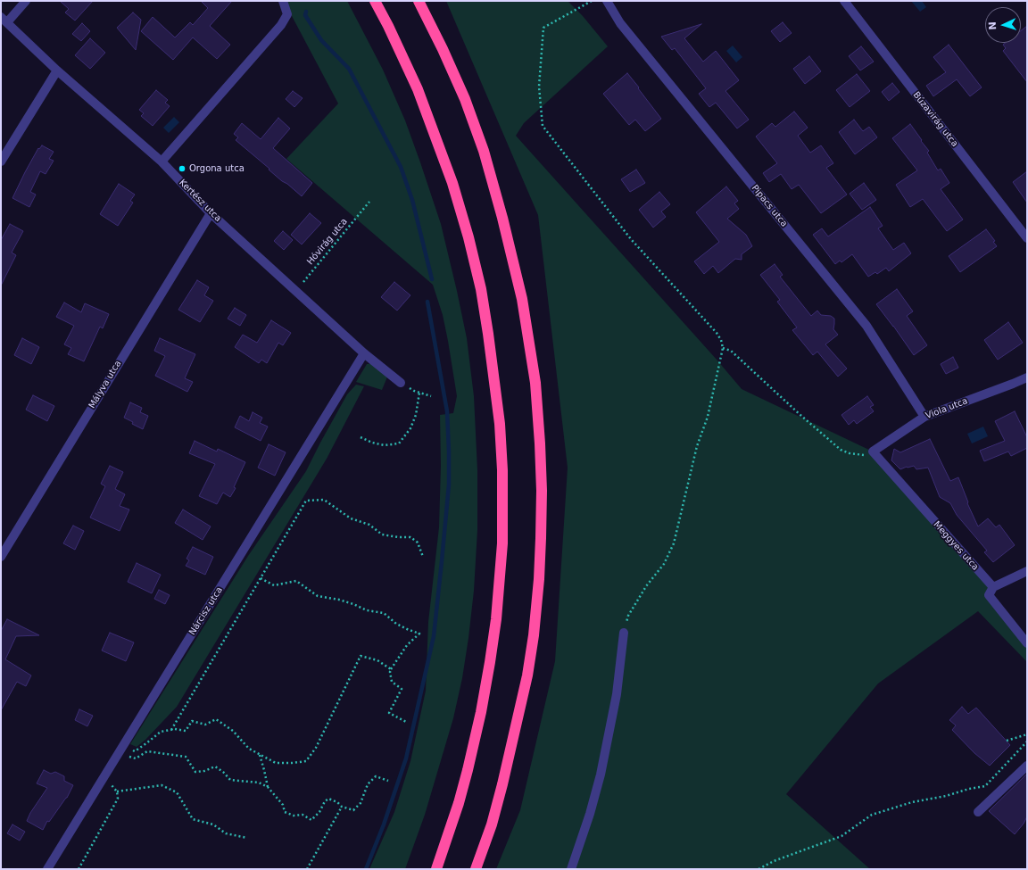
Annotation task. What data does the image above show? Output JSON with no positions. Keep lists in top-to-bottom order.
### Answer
{
  "streets": {
    "street": [
      "Búzavirág utca",
      "Kertész utca",
      "Pipacs utca",
      "Mályva utca",
      "Viola utca",
      "Meggyes utca",
      "Nárcisz utca"
    ],
    "path": ["Hóvirág utca"]
  },
  "crossings": [
    ["Kertész utca", "Hóvirág utca"],
    ["Kertész utca", "Mályva utca"],
    ["Kertész utca", "Nárcisz utca"],
    ["Pipacs utca", "Viola utca"],
    ["Viola utca", "Meggyes utca"]
  ],
  "places": ["Orgona utca"],
  "north": "left"
}
